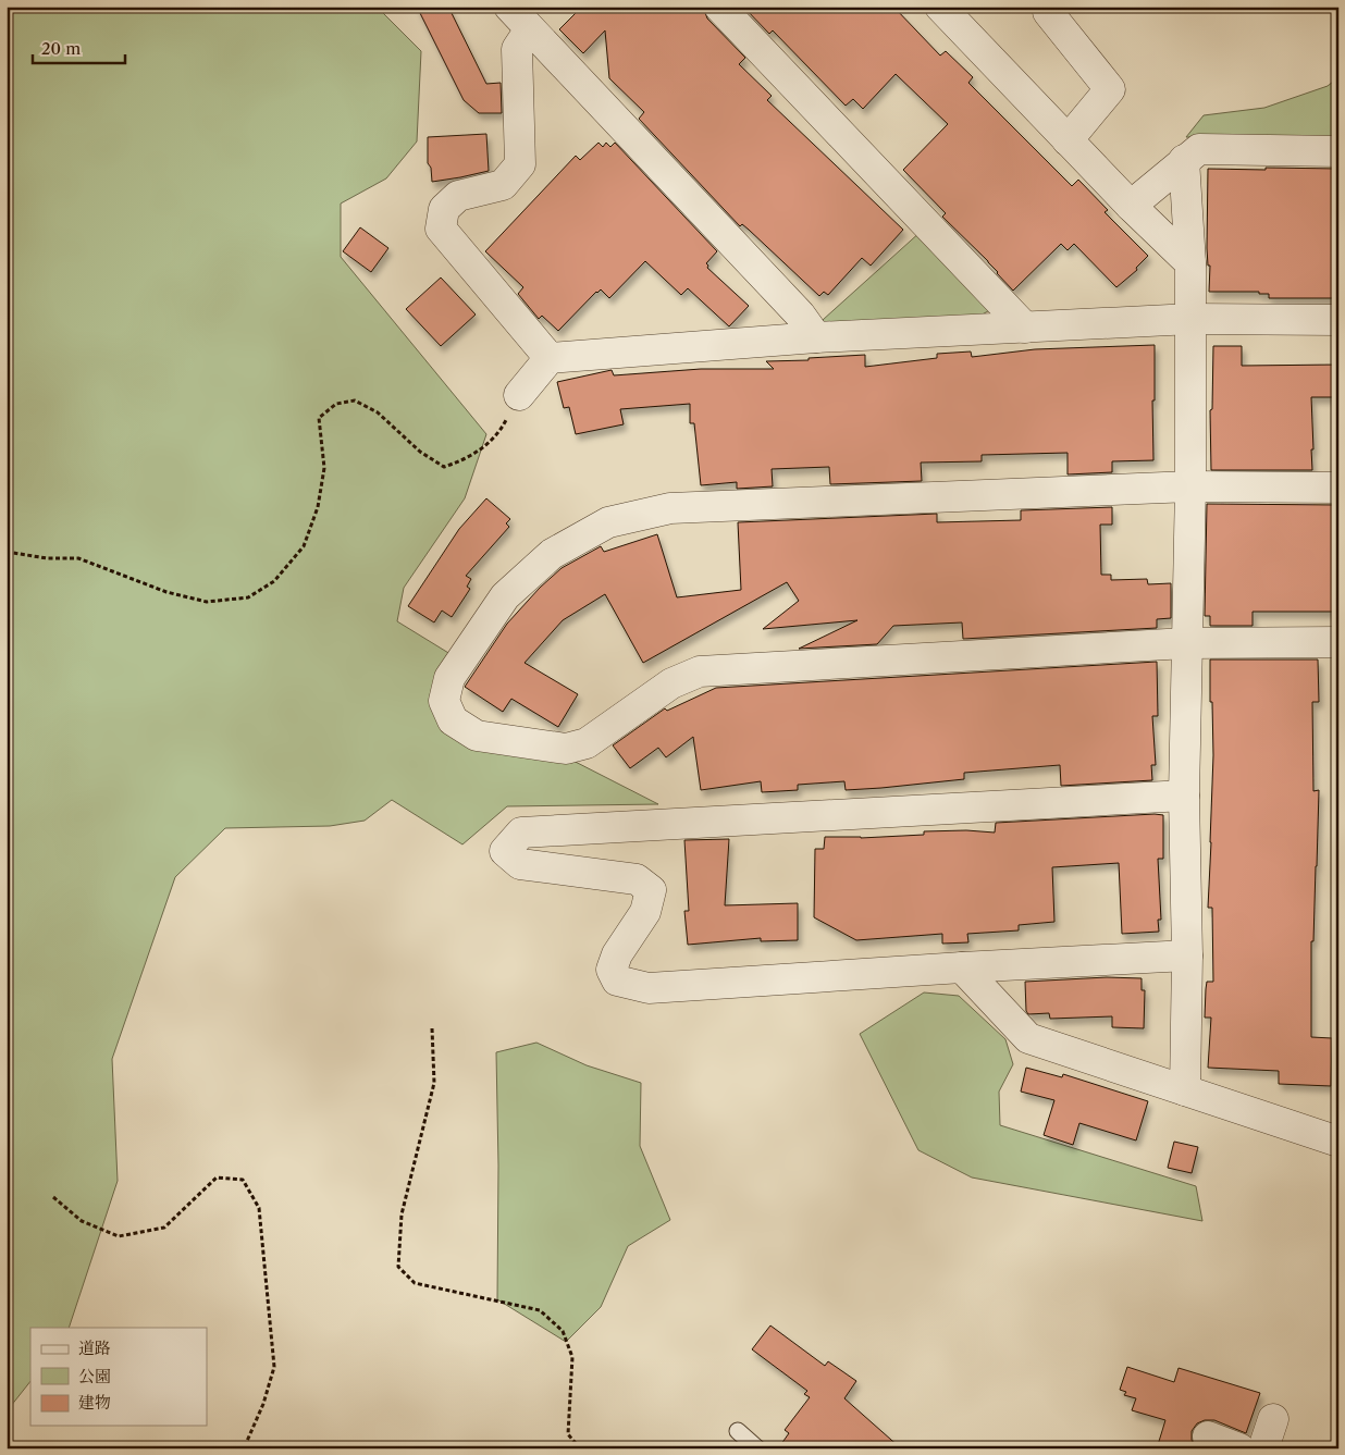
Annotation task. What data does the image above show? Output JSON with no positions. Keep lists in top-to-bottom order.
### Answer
{
  "legend": ["道路", "公園", "建物"],
  "scale_bar": "20 m"
}
